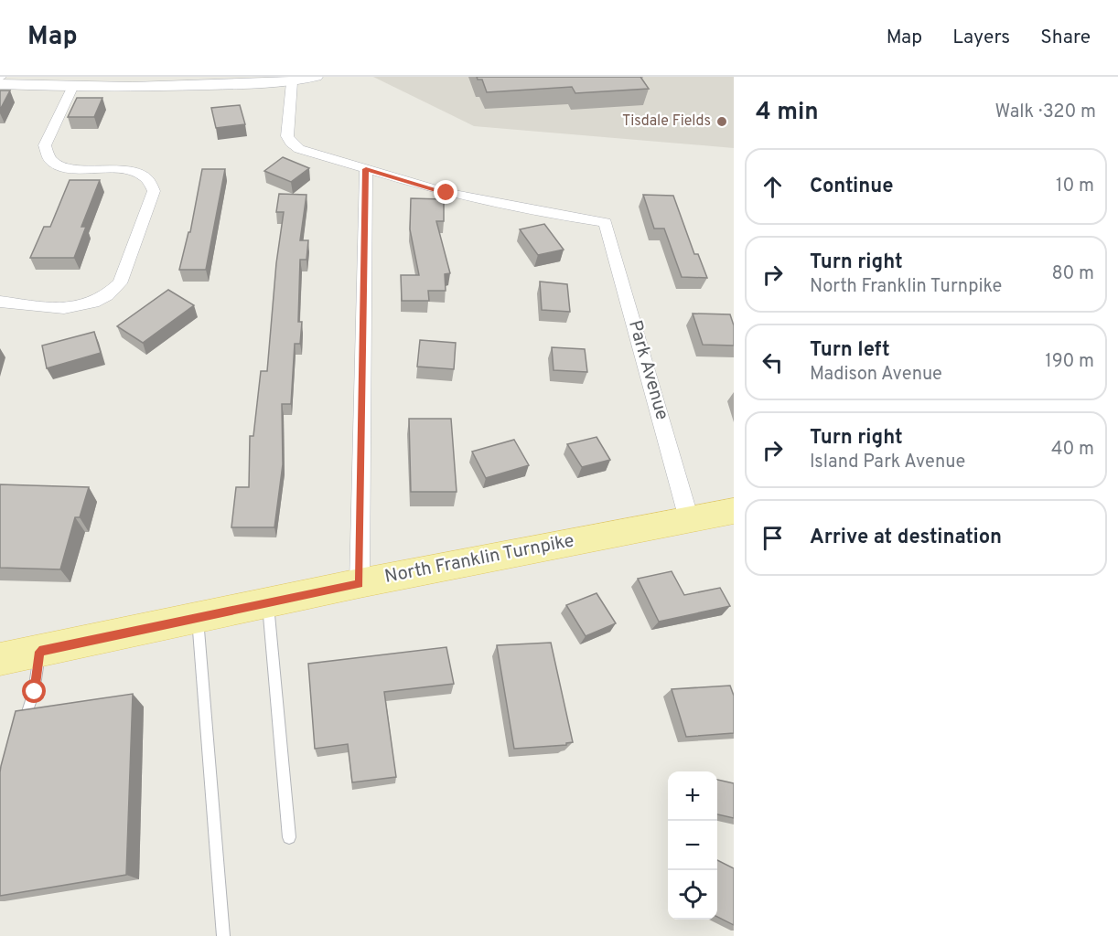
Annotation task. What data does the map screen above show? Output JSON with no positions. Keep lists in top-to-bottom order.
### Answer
{
  "streets": {
    "main road": ["North Franklin Turnpike"],
    "street": ["Park Avenue"]
  },
  "crossings": [
    ["Park Avenue", "North Franklin Turnpike"]
  ],
  "places": ["Tisdale Fields"],
  "page": {
    "header": "Map",
    "nav": ["Map", "Layers", "Share"],
    "heading": ["4 min", "Walk · 320 m"],
    "list": [
      ["Continue", "10 m"],
      ["Turn right", "North Franklin Turnpike", "80 m"],
      ["Turn left", "Madison Avenue", "190 m"],
      ["Turn right", "Island Park Avenue", "40 m"],
      "Arrive at destination"
    ],
    "map_buttons": ["+", "−"]
  }
}
